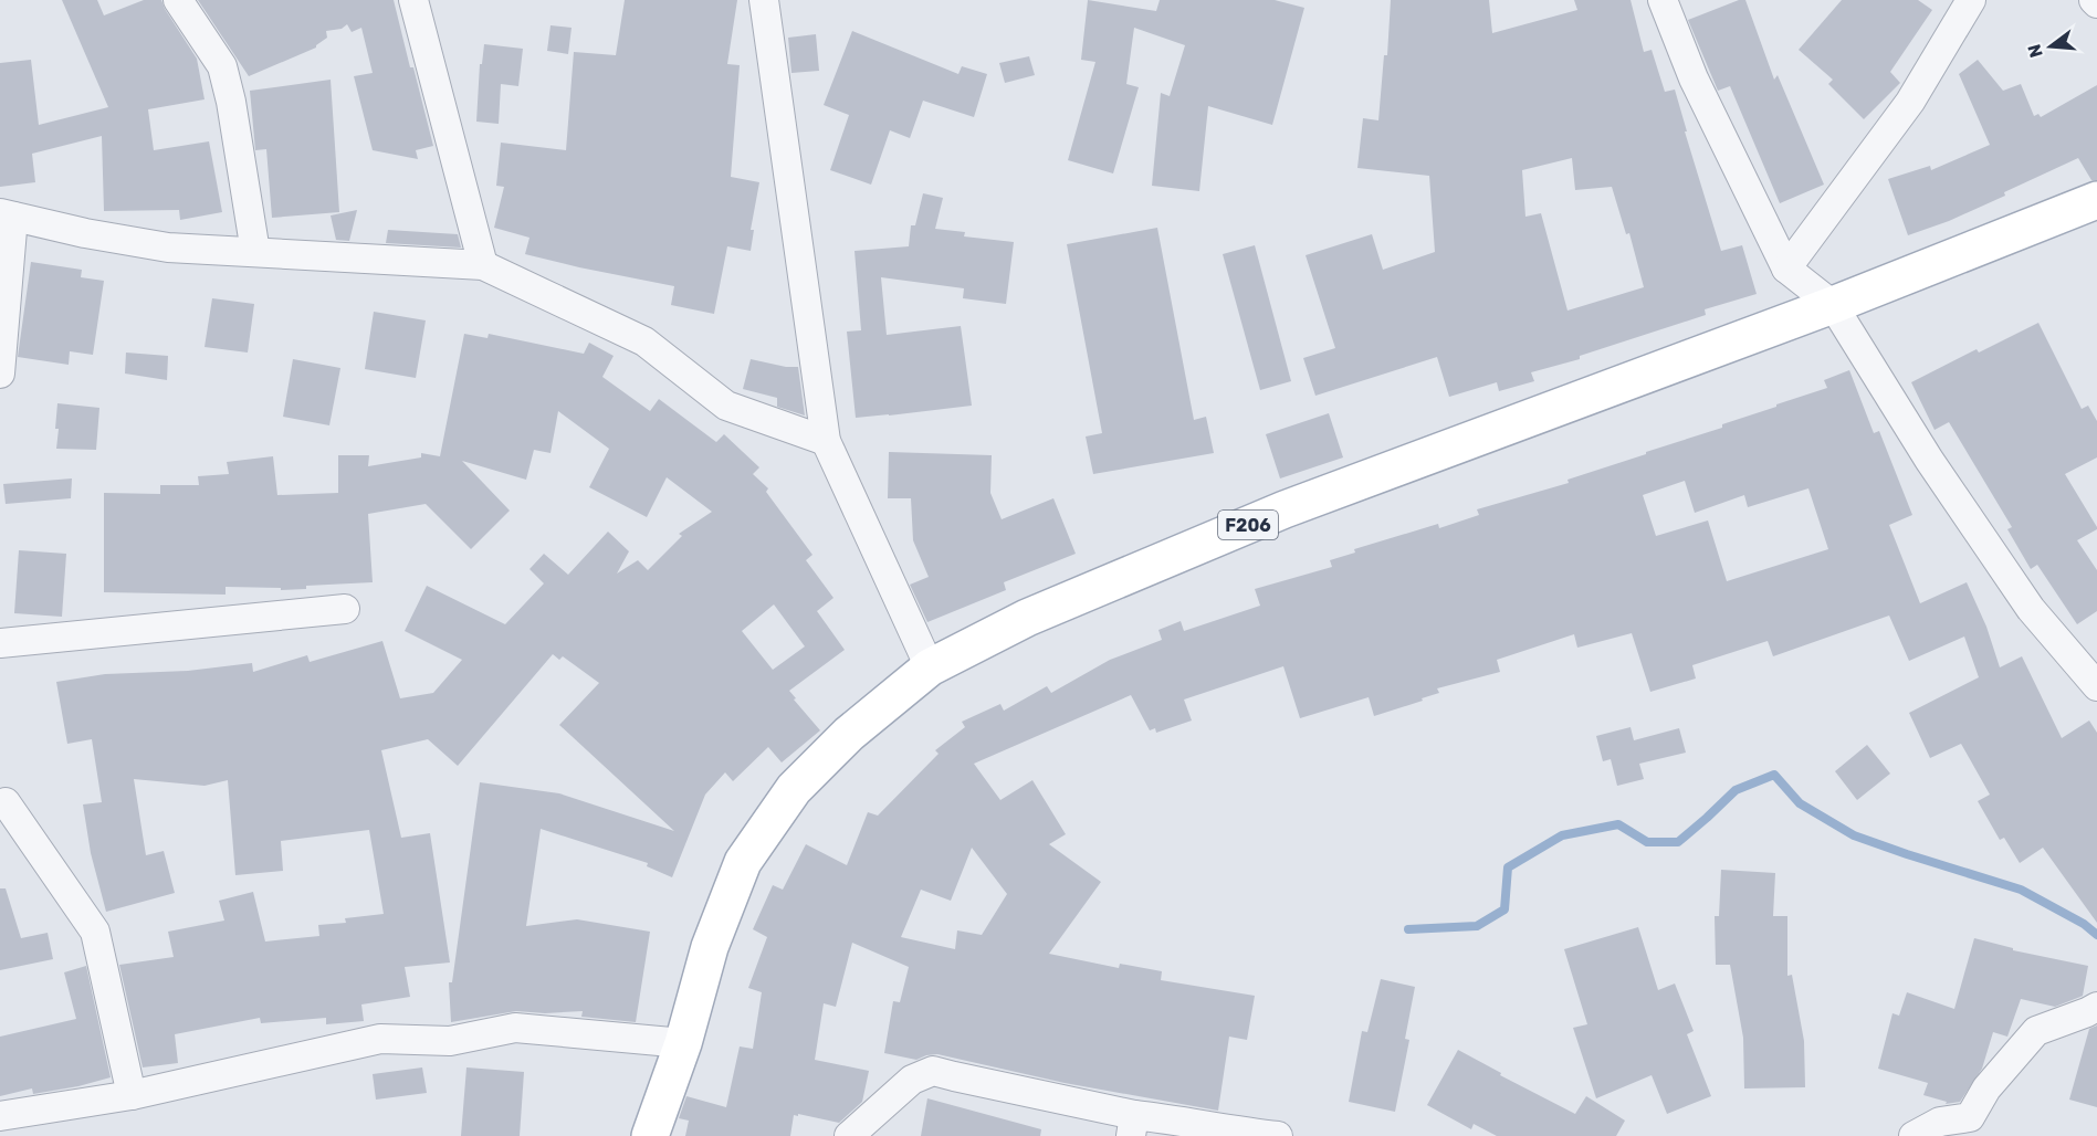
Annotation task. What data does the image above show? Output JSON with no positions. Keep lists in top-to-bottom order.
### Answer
{
  "streets": {
    "main road": ["F206"]
  },
  "north": "left"
}
